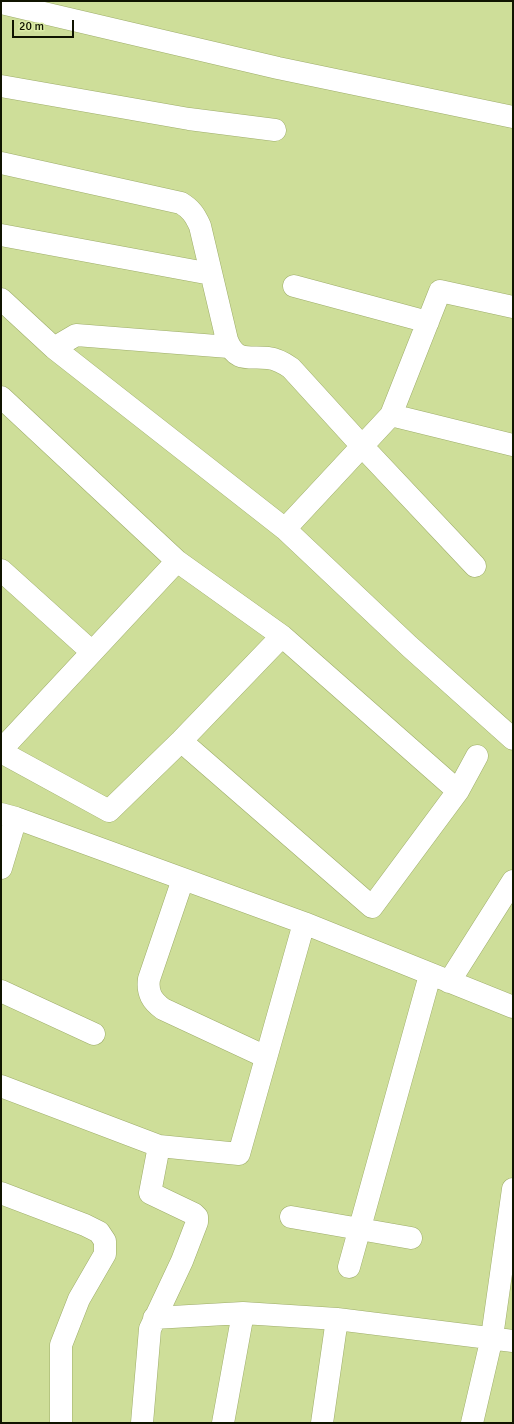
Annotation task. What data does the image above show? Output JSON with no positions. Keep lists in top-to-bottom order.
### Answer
{
  "scale_bar": "20 m"
}
